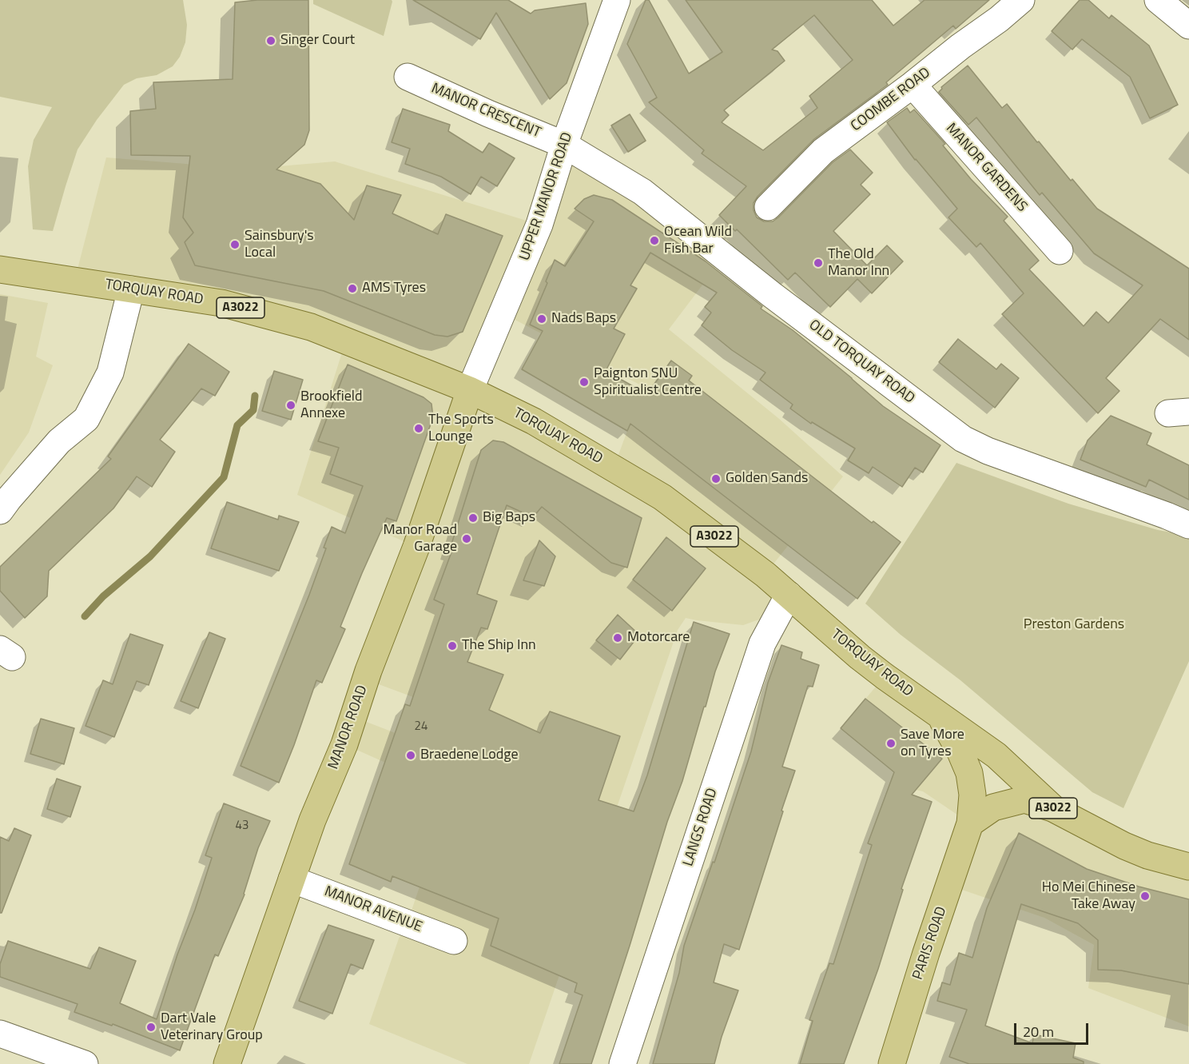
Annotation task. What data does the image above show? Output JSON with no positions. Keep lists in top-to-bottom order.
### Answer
{
  "streets": {
    "main road": [
      "TORQUAY ROAD",
      "A3022",
      "MANOR ROAD",
      "PARIS ROAD"
    ],
    "street": [
      "COOMBE ROAD",
      "MANOR CRESCENT",
      "MANOR GARDENS",
      "UPPER MANOR ROAD",
      "OLD TORQUAY ROAD",
      "LANGS ROAD",
      "MANOR AVENUE"
    ]
  },
  "crossings": [
    ["COOMBE ROAD", "MANOR GARDENS"],
    ["MANOR CRESCENT", "UPPER MANOR ROAD"],
    ["MANOR CRESCENT", "OLD TORQUAY ROAD"],
    ["UPPER MANOR ROAD", "TORQUAY ROAD"],
    ["UPPER MANOR ROAD", "OLD TORQUAY ROAD"],
    ["UPPER MANOR ROAD", "MANOR ROAD"],
    ["TORQUAY ROAD", "A3022"],
    ["TORQUAY ROAD", "MANOR ROAD"],
    ["TORQUAY ROAD", "LANGS ROAD"],
    ["TORQUAY ROAD", "PARIS ROAD"],
    ["A3022", "PARIS ROAD"],
    ["MANOR ROAD", "MANOR AVENUE"]
  ],
  "parks": ["Preston Gardens"],
  "places": [
    "Singer Court",
    "Ocean Wild Fish Bar",
    "Sainsbury's Local",
    "The Old Manor Inn",
    "AMS Tyres",
    "Nads Baps",
    "Paignton SNU Spiritualist Centre",
    "Brookfield Annexe",
    "The Sports Lounge",
    "Golden Sands",
    "Big Baps",
    "Manor Road Garage",
    "Motorcare",
    "The Ship Inn",
    "Save More on Tyres",
    "Braedene Lodge",
    "Ho Mei Chinese Take Away",
    "Dart Vale Veterinary Group"
  ],
  "house_numbers": ["24", "43"],
  "scale_bar": "20 m"
}
